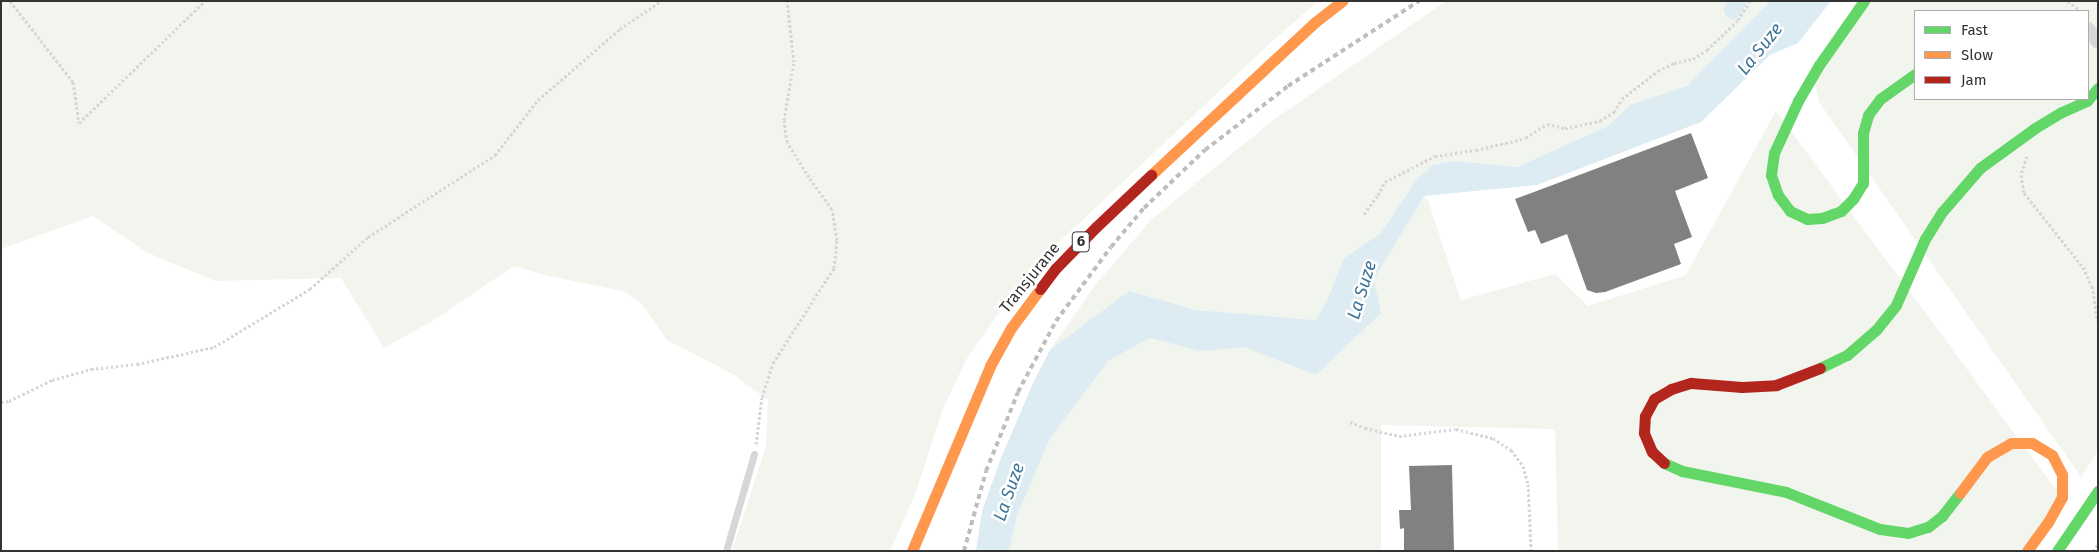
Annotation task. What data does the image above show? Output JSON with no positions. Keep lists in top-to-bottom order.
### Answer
{
  "streets": {
    "street": ["6", "Transjurane"]
  },
  "water": ["La Suze"],
  "legend": ["Fast", "Slow", "Jam"]
}
